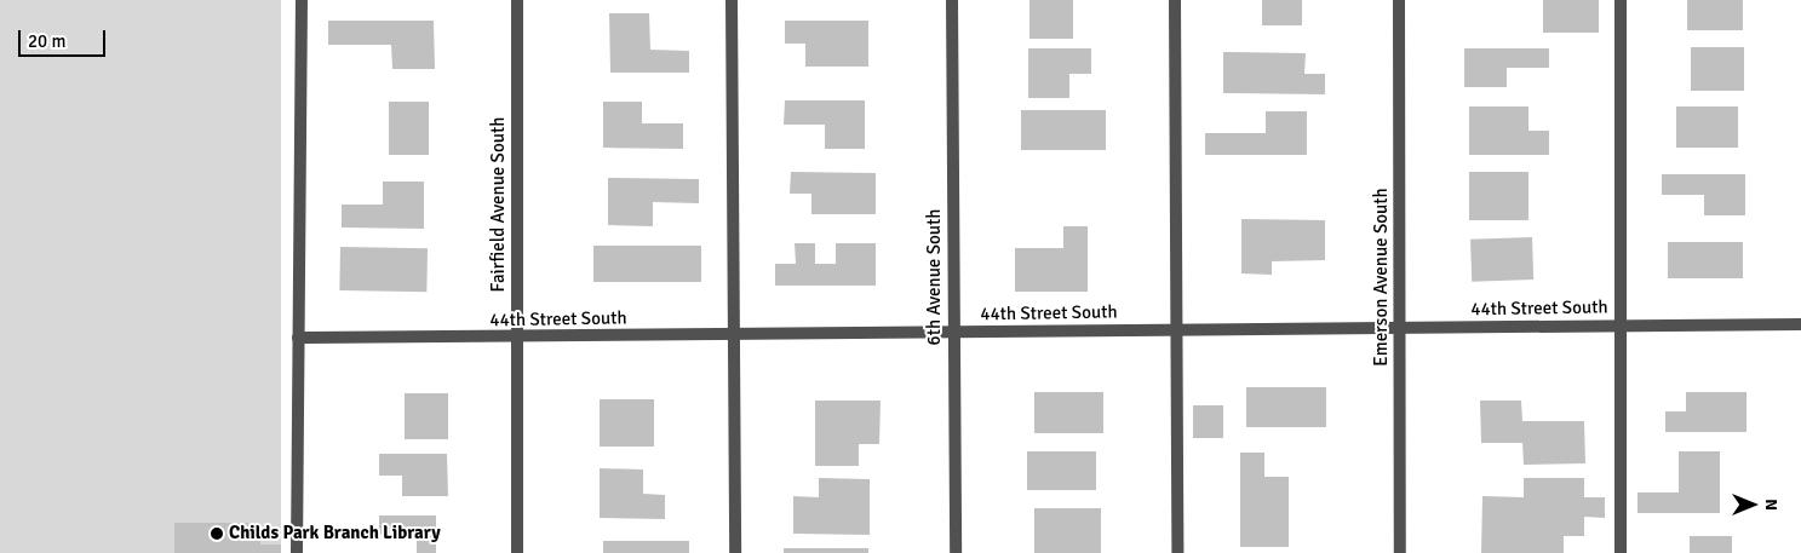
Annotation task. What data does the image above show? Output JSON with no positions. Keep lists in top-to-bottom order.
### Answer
{
  "streets": {
    "street": [
      "Fairfield Avenue South",
      "6th Avenue South",
      "Emerson Avenue South",
      "44th Street South"
    ]
  },
  "crossings": [
    ["Fairfield Avenue South", "44th Street South"],
    ["6th Avenue South", "44th Street South"],
    ["Emerson Avenue South", "44th Street South"]
  ],
  "places": ["Childs Park Branch Library"],
  "scale_bar": "20 m",
  "north": "right"
}
